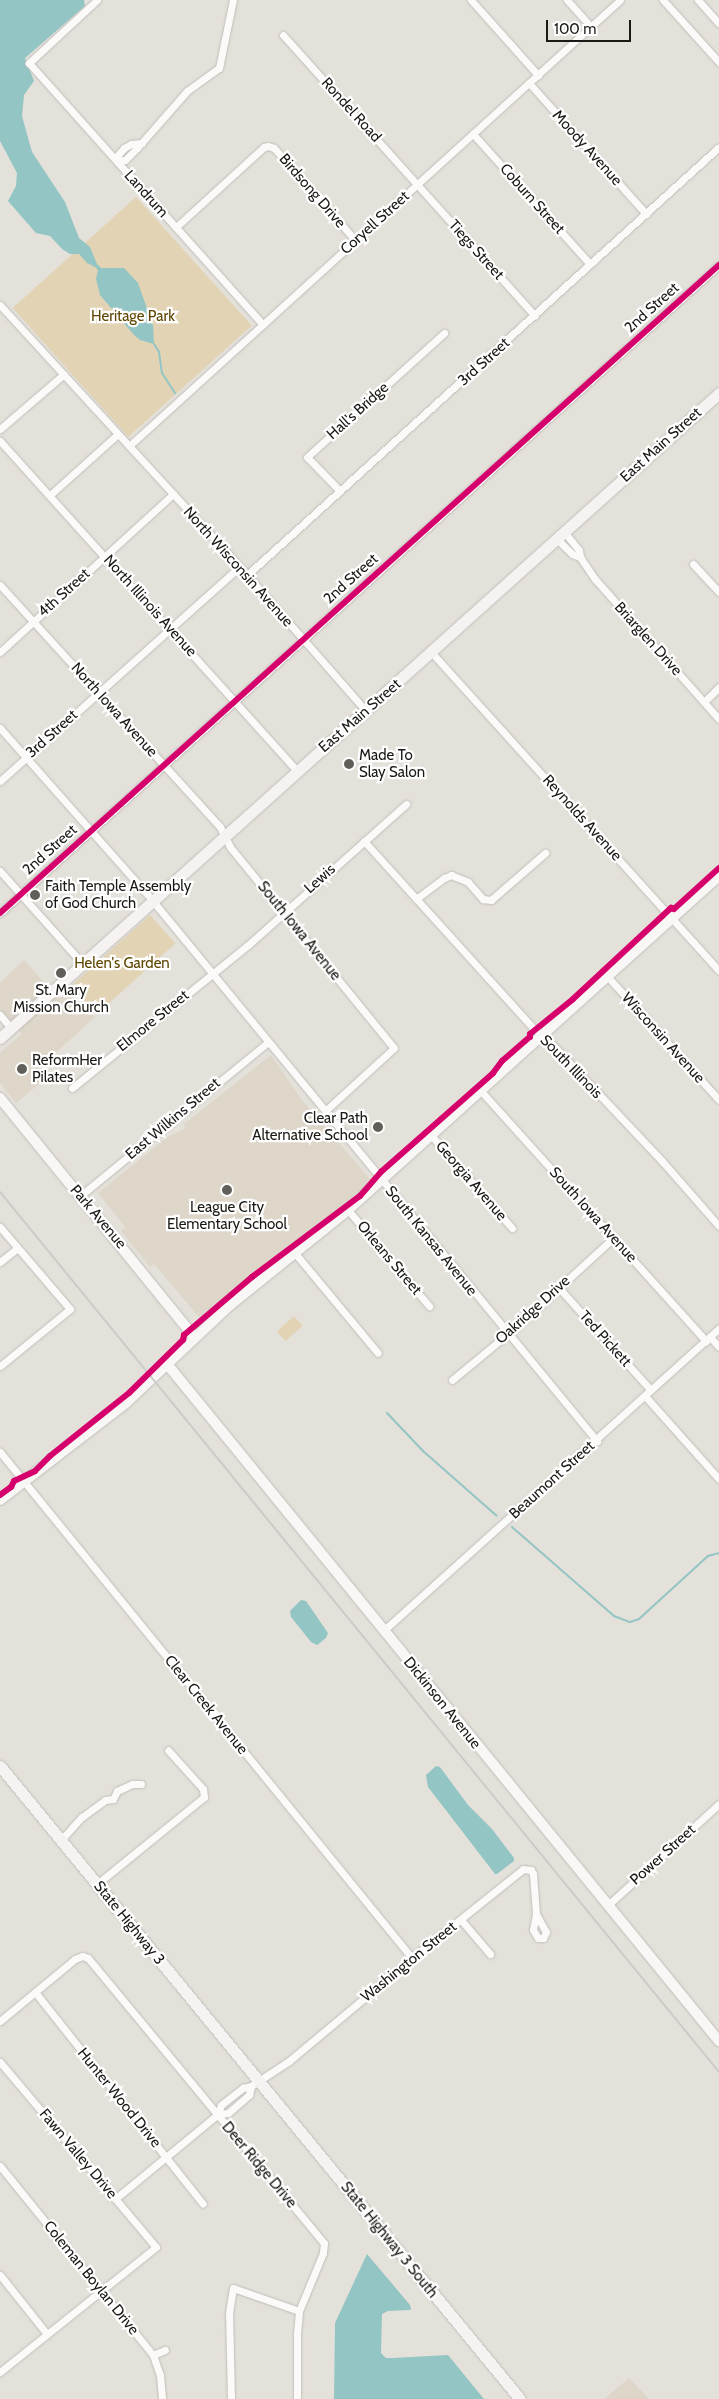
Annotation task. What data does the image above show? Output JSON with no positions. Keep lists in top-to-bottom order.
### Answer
{
  "streets": {
    "main road": ["East Main Street", "State Highway 3", "State Highway 3 South"],
    "street": [
      "Rondel Road",
      "Moody Avenue",
      "Birdsong Drive",
      "Landrum",
      "Coburn Street",
      "Coryell Street",
      "Tiegs Street",
      "2nd Street",
      "3rd Street",
      "Hall's Bridge",
      "North Wisconsin Avenue",
      "4th Street",
      "North Illinois Avenue",
      "Briarglen Drive",
      "North Iowa Avenue",
      "Reynolds Avenue",
      "Lewis",
      "South Iowa Avenue",
      "Elmore Street",
      "Wisconsin Avenue",
      "South Illinois",
      "East Wilkins Street",
      "Georgia Avenue",
      "Park Avenue",
      "South Kansas Avenue",
      "Orleans Street",
      "Oakridge Drive",
      "Ted Pickett",
      "Beaumont Street",
      "Dickinson Avenue",
      "Clear Creek Avenue",
      "Power Street",
      "Washington Street",
      "Hunter Wood Drive",
      "Fawn Valley Drive",
      "Deer Ridge Drive",
      "Coleman Boylan Drive"
    ]
  },
  "crossings": [
    ["Rondel Road", "Coryell Street"],
    ["Rondel Road", "Tiegs Street"],
    ["Moody Avenue", "Coryell Street"],
    ["Moody Avenue", "3rd Street"],
    ["Birdsong Drive", "Landrum"],
    ["Birdsong Drive", "Coryell Street"],
    ["Landrum", "Coryell Street"],
    ["Coburn Street", "Coryell Street"],
    ["Coburn Street", "3rd Street"],
    ["Coryell Street", "Tiegs Street"],
    ["Coryell Street", "North Wisconsin Avenue"],
    ["Tiegs Street", "3rd Street"],
    ["2nd Street", "North Wisconsin Avenue"],
    ["2nd Street", "North Illinois Avenue"],
    ["2nd Street", "North Iowa Avenue"],
    ["2nd Street", "South Kansas Avenue"],
    ["3rd Street", "Hall's Bridge"],
    ["3rd Street", "North Wisconsin Avenue"],
    ["3rd Street", "North Illinois Avenue"],
    ["3rd Street", "North Iowa Avenue"],
    ["3rd Street", "South Kansas Avenue"],
    ["East Main Street", "North Wisconsin Avenue"],
    ["East Main Street", "North Illinois Avenue"],
    ["East Main Street", "Briarglen Drive"],
    ["East Main Street", "North Iowa Avenue"],
    ["East Main Street", "Reynolds Avenue"],
    ["East Main Street", "South Iowa Avenue"],
    ["East Main Street", "South Kansas Avenue"],
    ["North Wisconsin Avenue", "4th Street"],
    ["4th Street", "North Illinois Avenue"],
    ["4th Street", "North Iowa Avenue"],
    ["North Iowa Avenue", "South Iowa Avenue"],
    ["Lewis", "South Iowa Avenue"],
    ["Lewis", "Elmore Street"],
    ["Lewis", "South Illinois"],
    ["Lewis", "South Kansas Avenue"],
    ["South Iowa Avenue", "South Kansas Avenue"],
    ["South Iowa Avenue", "Oakridge Drive"],
    ["South Iowa Avenue", "Beaumont Street"],
    ["Elmore Street", "South Kansas Avenue"],
    ["East Wilkins Street", "Park Avenue"],
    ["East Wilkins Street", "South Kansas Avenue"],
    ["South Kansas Avenue", "Oakridge Drive"],
    ["South Kansas Avenue", "Beaumont Street"],
    ["Oakridge Drive", "Ted Pickett"],
    ["Ted Pickett", "Beaumont Street"],
    ["Beaumont Street", "Dickinson Avenue"],
    ["Dickinson Avenue", "Power Street"],
    ["Clear Creek Avenue", "Washington Street"],
    ["State Highway 3", "Washington Street"],
    ["State Highway 3", "State Highway 3 South"],
    ["Washington Street", "Hunter Wood Drive"],
    ["Washington Street", "Fawn Valley Drive"],
    ["Washington Street", "Deer Ridge Drive"],
    ["Washington Street", "State Highway 3 South"],
    ["Hunter Wood Drive", "Deer Ridge Drive"],
    ["Fawn Valley Drive", "Coleman Boylan Drive"]
  ],
  "parks": ["Heritage Park", "Helen's Garden"],
  "places": [
    "Made To Slay Salon",
    "Faith Temple Assembly of God Church",
    "St. Mary Mission Church",
    "ReformHer Pilates",
    "Clear Path Alternative School",
    "League City Elementary School"
  ],
  "scale_bar": "100 m"
}
